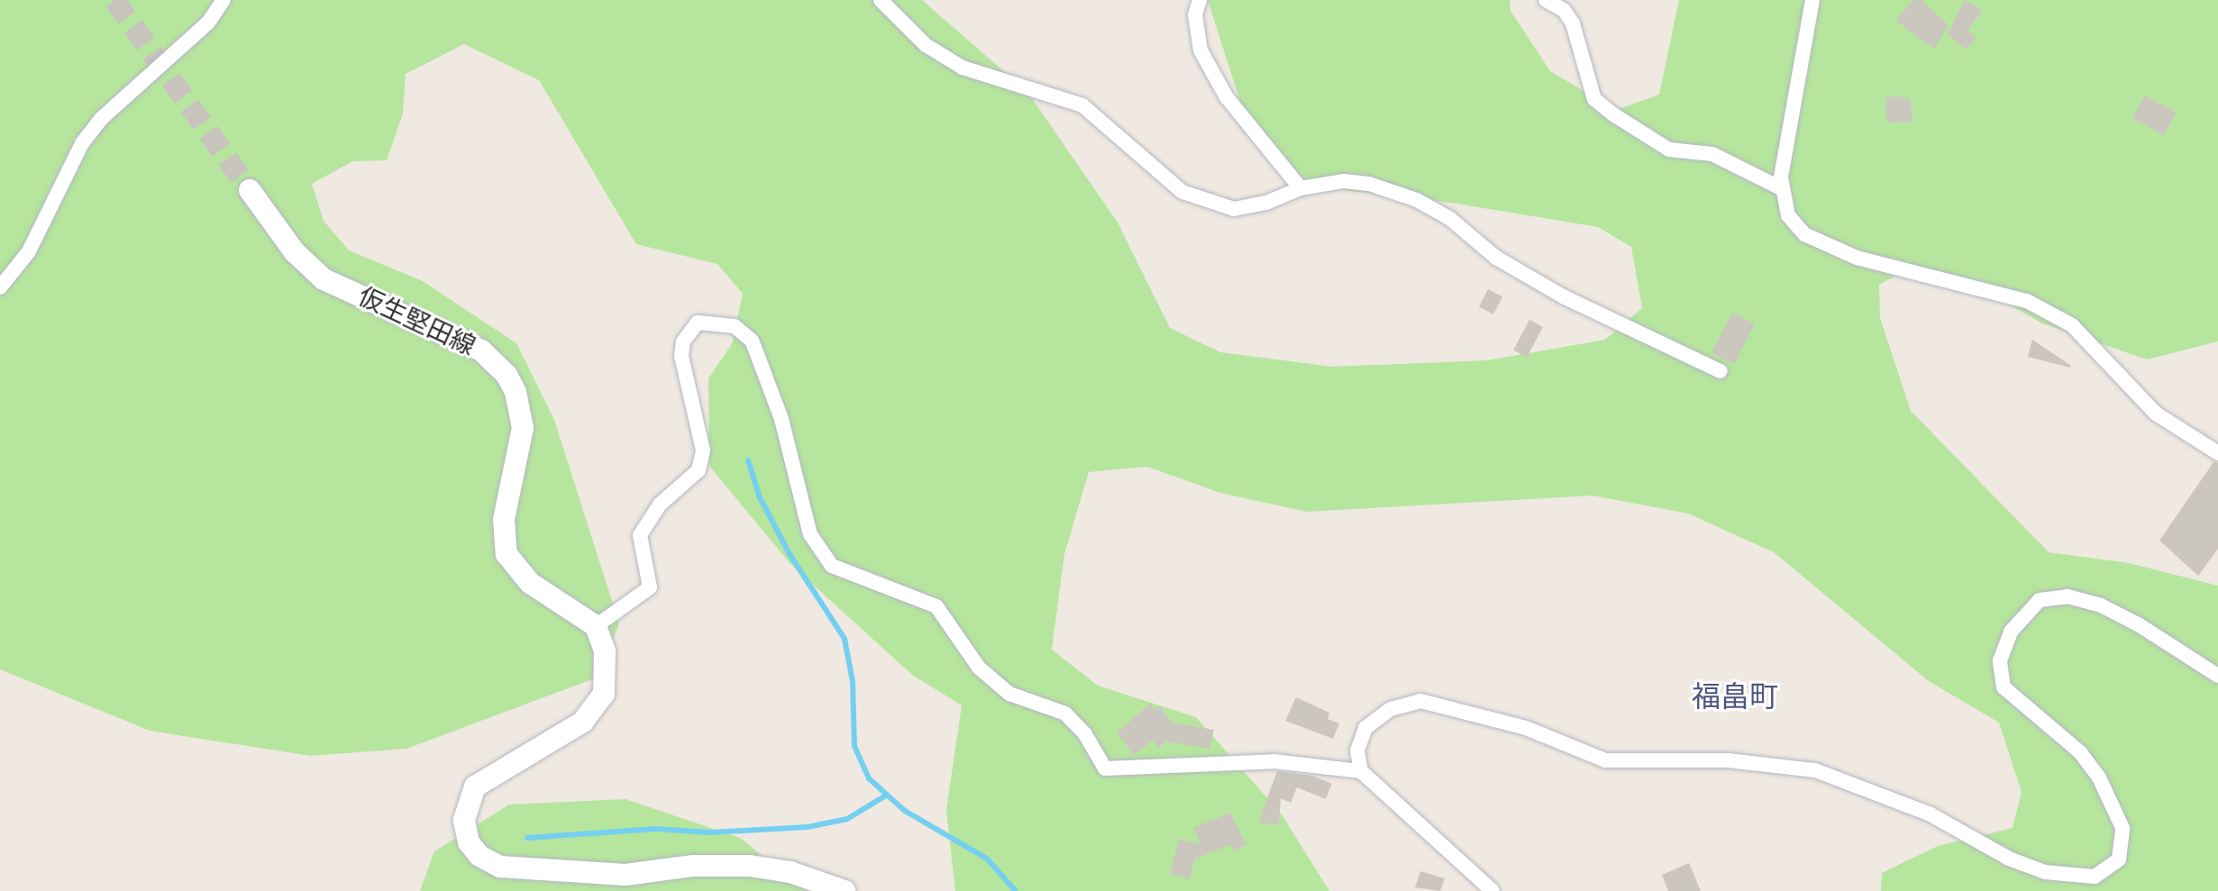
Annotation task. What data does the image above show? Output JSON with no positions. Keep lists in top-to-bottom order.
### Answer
{
  "streets": {
    "main road": ["仮生堅田線"]
  },
  "districts": ["福畠町"]
}
